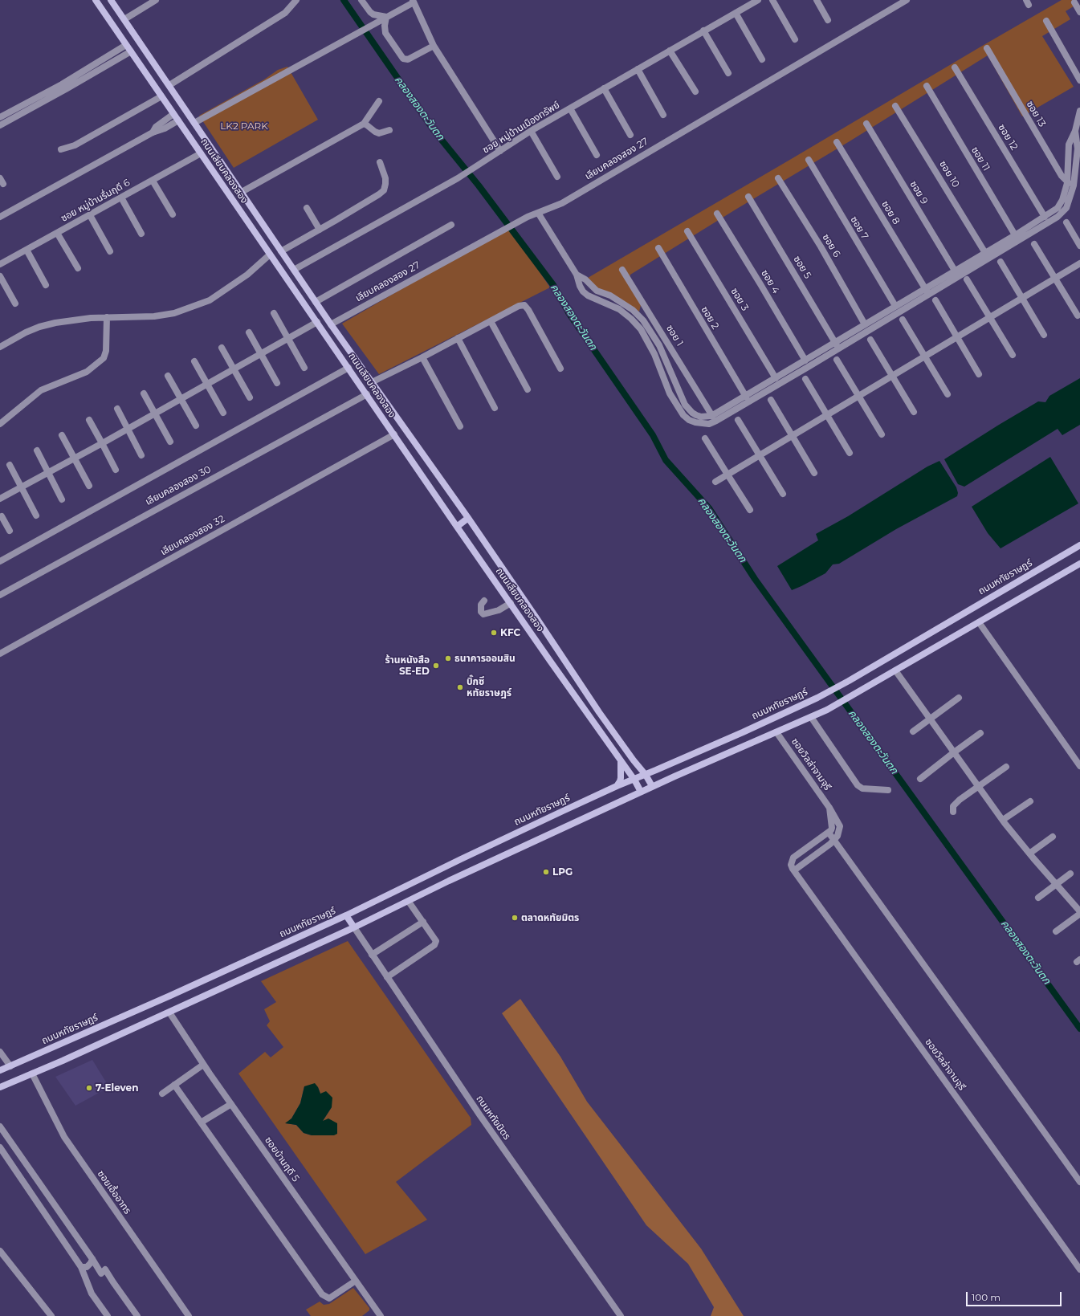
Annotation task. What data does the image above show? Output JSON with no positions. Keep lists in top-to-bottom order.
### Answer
{
  "streets": {
    "main road": ["ถนนเลียบคลองสอง", "ถนนหทัยราษฎร์"],
    "street": [
      "ซอย 13",
      "ซอย หมู่บ้านเมืองทรัพย์",
      "ซอย 12",
      "เลียบคลองสอง 27",
      "ซอย 11",
      "ซอย 10",
      "ซอย 9",
      "ซอย หมู่บ้านรื่นฤดี 6",
      "ซอย 8",
      "ซอย 7",
      "ซอย 6",
      "ซอย 5",
      "ซอย 4",
      "ซอย 3",
      "ซอย 2",
      "ซอย 1",
      "เลียบคลองสอง 30",
      "เลียบคลองสอง 32",
      "ซอยวิลล่าจามจุรี",
      "ถนนหทัยมิตร",
      "ซอยบ้านฤดี 5",
      "ซอยเอื้ออาทร"
    ]
  },
  "crossings": [
    ["ซอย หมู่บ้านเมืองทรัพย์", "ถนนเลียบคลองสอง"],
    ["เลียบคลองสอง 27", "ถนนเลียบคลองสอง"],
    ["ถนนเลียบคลองสอง", "ซอย หมู่บ้านรื่นฤดี 6"],
    ["ถนนเลียบคลองสอง", "เลียบคลองสอง 30"],
    ["ถนนเลียบคลองสอง", "เลียบคลองสอง 32"],
    ["ถนนเลียบคลองสอง", "ถนนหทัยราษฎร์"]
  ],
  "water": ["คลองสองตะวันตก"],
  "parks": ["LK2 PARK"],
  "places": [
    "KFC",
    "ธนาคารออมสิน",
    "ร้านหนังสือ SE-ED",
    "บิ๊กซี หทัยราษฎร์",
    "LPG",
    "ตลาดหทัยมิตร",
    "7-Eleven"
  ],
  "scale_bar": "100 m"
}
